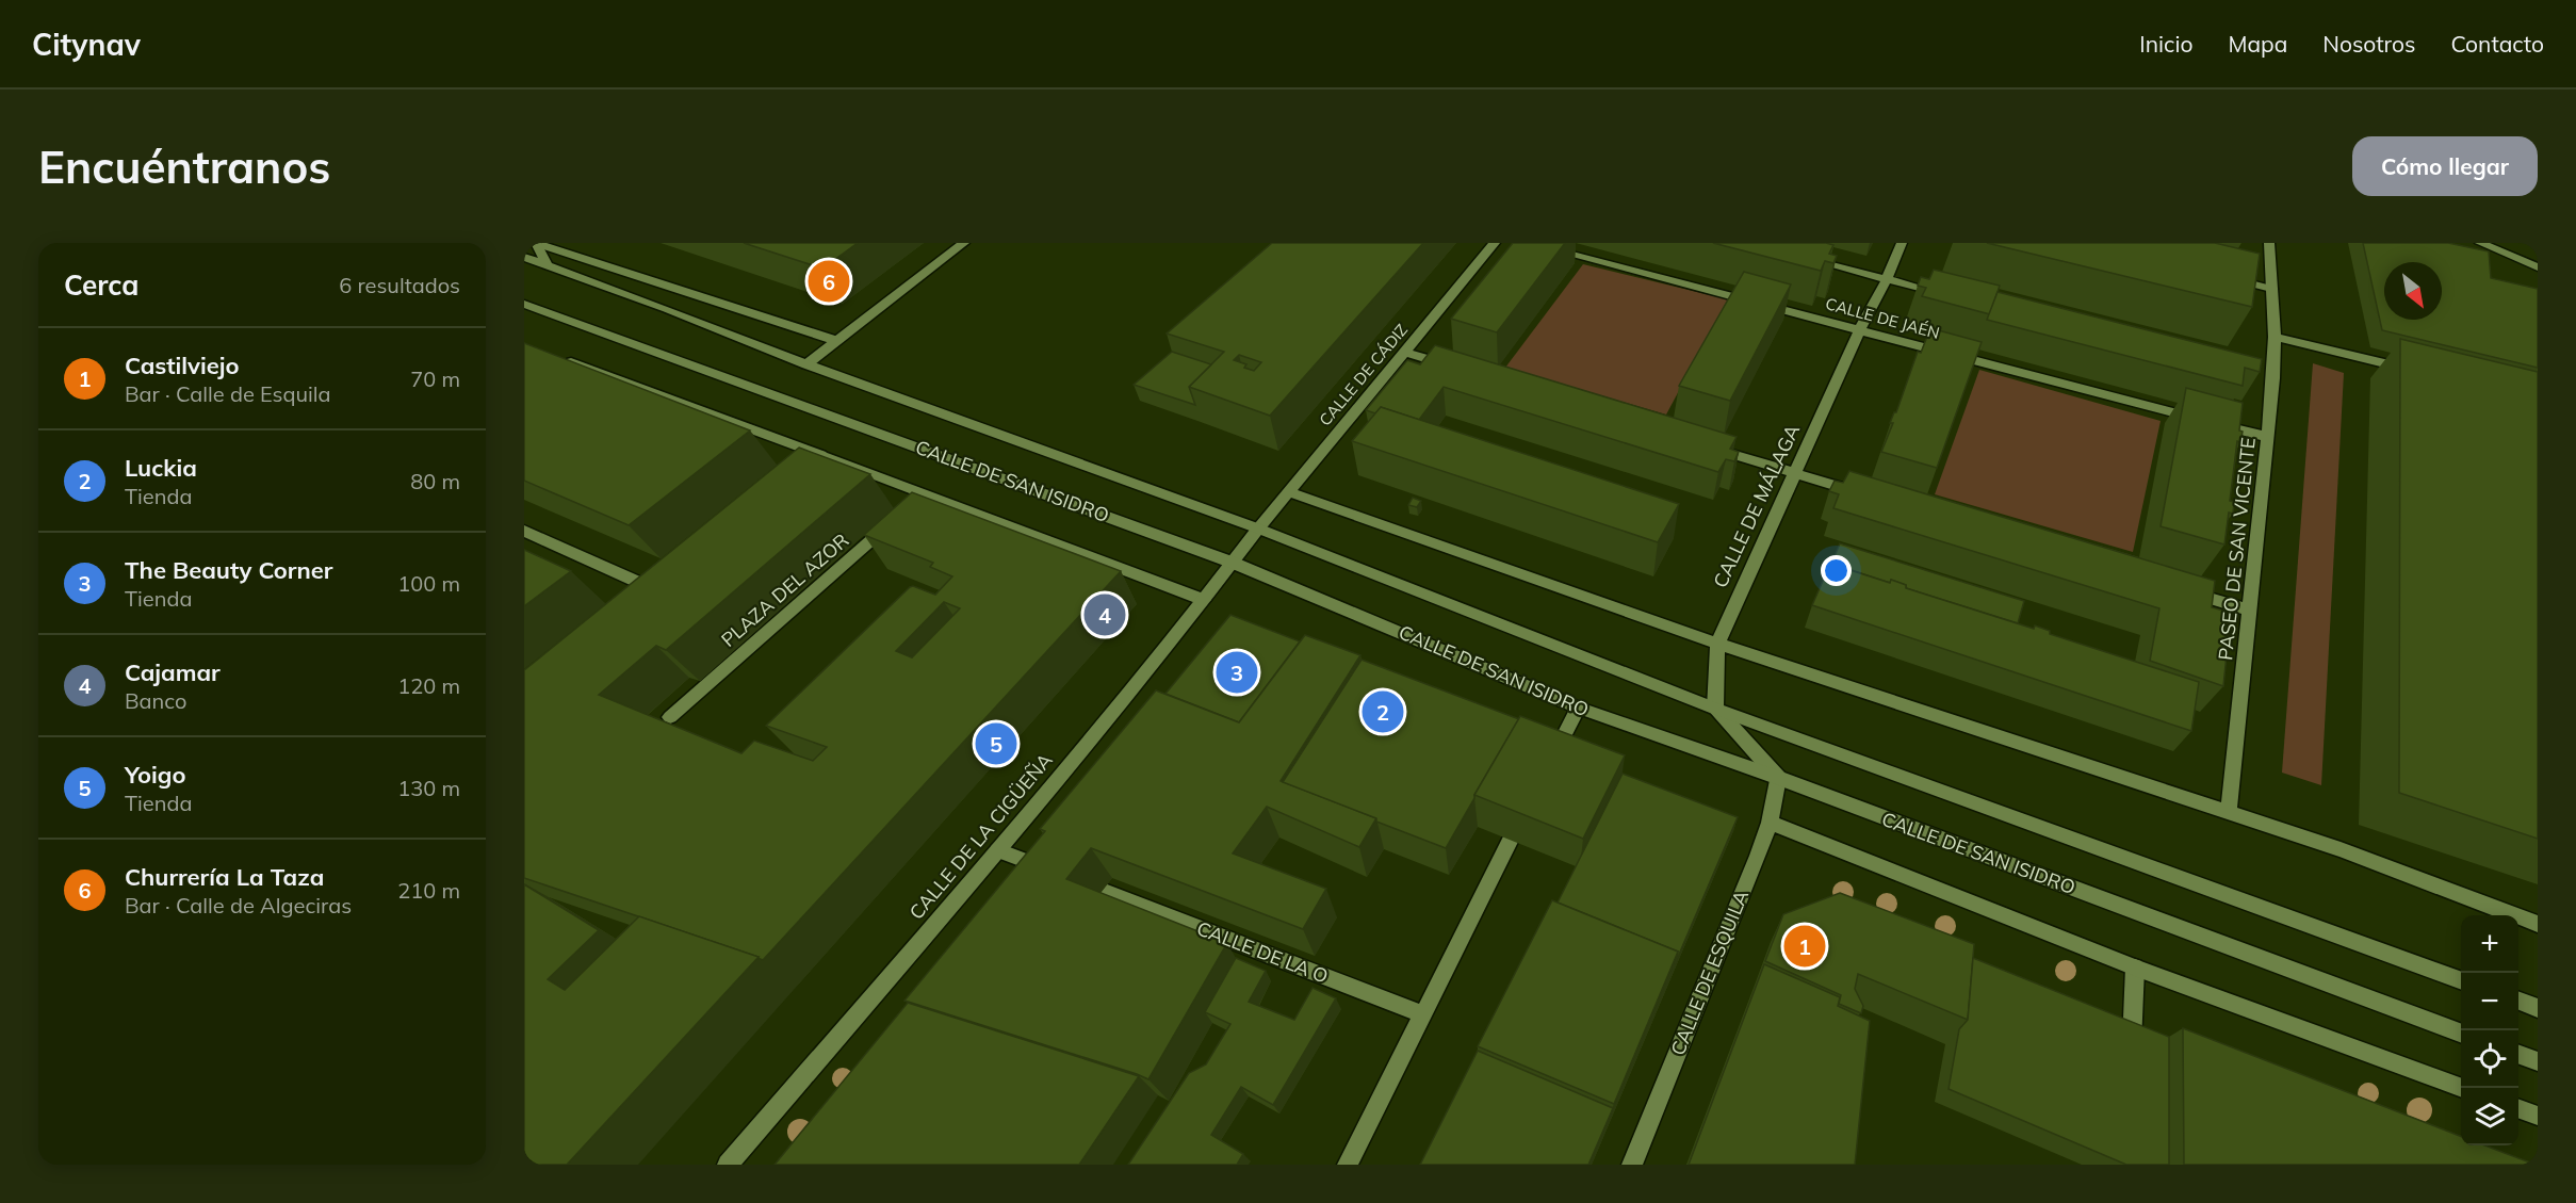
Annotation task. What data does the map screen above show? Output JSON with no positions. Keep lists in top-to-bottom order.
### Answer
{
  "streets": {
    "street": [
      "CALLE DE JAÉN",
      "CALLE DE CÁDIZ",
      "CALLE DE SAN ISIDRO",
      "CALLE DE MÁLAGA",
      "PASEO DE SAN VICENTE",
      "PLAZA DEL AZOR",
      "CALLE DE LA CIGÜEÑA",
      "CALLE DE LA O",
      "CALLE DE ESQUILA"
    ]
  },
  "crossings": [
    ["CALLE DE JAÉN", "CALLE DE MÁLAGA"],
    ["CALLE DE JAÉN", "PASEO DE SAN VICENTE"],
    ["CALLE DE CÁDIZ", "CALLE DE SAN ISIDRO"],
    ["CALLE DE CÁDIZ", "CALLE DE LA CIGÜEÑA"],
    ["CALLE DE SAN ISIDRO", "CALLE DE MÁLAGA"],
    ["CALLE DE SAN ISIDRO", "CALLE DE LA CIGÜEÑA"],
    ["CALLE DE SAN ISIDRO", "CALLE DE ESQUILA"]
  ],
  "north": "bottom right",
  "page": {
    "header": "Citynav",
    "nav": [
      "Inicio",
      "Mapa",
      "Nosotros",
      "Contacto"
    ],
    "buttons": "Cómo llegar",
    "title": "Encuéntranos",
    "heading": ["Cerca", "6 resultados"],
    "pins": [
      "6",
      "4",
      "3",
      "2",
      "5",
      "1"
    ],
    "list": [
      {
        "mark": "1",
        "name": "Castilviejo",
        "note": "Bar · Calle de Esquila",
        "value": "70 m"
      },
      {
        "mark": "2",
        "name": "Luckia",
        "note": "Tienda",
        "value": "80 m"
      },
      {
        "mark": "3",
        "name": "The Beauty Corner",
        "note": "Tienda",
        "value": "100 m"
      },
      {
        "mark": "4",
        "name": "Cajamar",
        "note": "Banco",
        "value": "120 m"
      },
      {
        "mark": "5",
        "name": "Yoigo",
        "note": "Tienda",
        "value": "130 m"
      },
      {
        "mark": "6",
        "name": "Churrería La Taza",
        "note": "Bar · Calle de Algeciras",
        "value": "210 m"
      }
    ],
    "map_buttons": ["+", "−"]
  }
}
